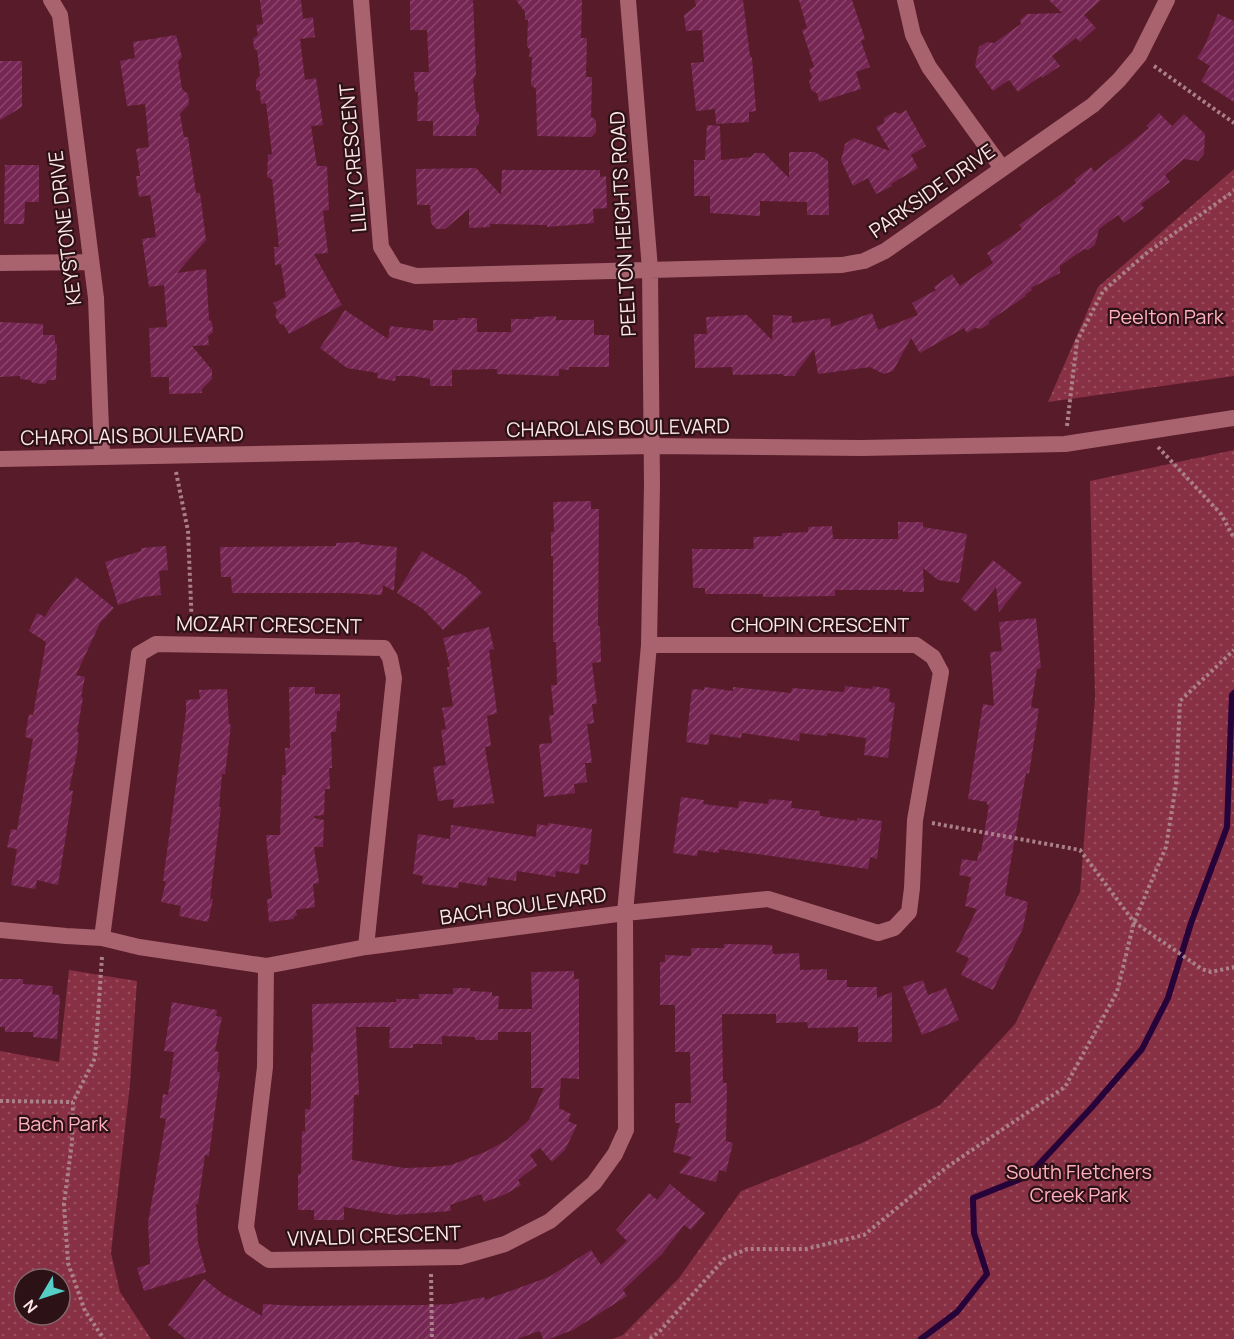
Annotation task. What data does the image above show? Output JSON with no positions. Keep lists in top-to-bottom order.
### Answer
{
  "streets": {
    "street": [
      "LILLY CRESCENT",
      "PARKSIDE DRIVE",
      "PEELTON HEIGHTS ROAD",
      "KEYSTONE DRIVE",
      "CHAROLAIS BOULEVARD",
      "MOZART CRESCENT",
      "CHOPIN CRESCENT",
      "BACH BOULEVARD",
      "VIVALDI CRESCENT"
    ]
  },
  "crossings": [
    ["LILLY CRESCENT", "PARKSIDE DRIVE"],
    ["LILLY CRESCENT", "PEELTON HEIGHTS ROAD"],
    ["PARKSIDE DRIVE", "PEELTON HEIGHTS ROAD"],
    ["PEELTON HEIGHTS ROAD", "CHAROLAIS BOULEVARD"],
    ["PEELTON HEIGHTS ROAD", "BACH BOULEVARD"],
    ["KEYSTONE DRIVE", "CHAROLAIS BOULEVARD"],
    ["CHAROLAIS BOULEVARD", "BACH BOULEVARD"],
    ["MOZART CRESCENT", "BACH BOULEVARD"],
    ["CHOPIN CRESCENT", "BACH BOULEVARD"],
    ["CHOPIN CRESCENT", "VIVALDI CRESCENT"],
    ["BACH BOULEVARD", "VIVALDI CRESCENT"]
  ],
  "parks": ["Peelton Park", "Bach Park", "South Fletchers Creek Park"],
  "north": "bottom left"
}
